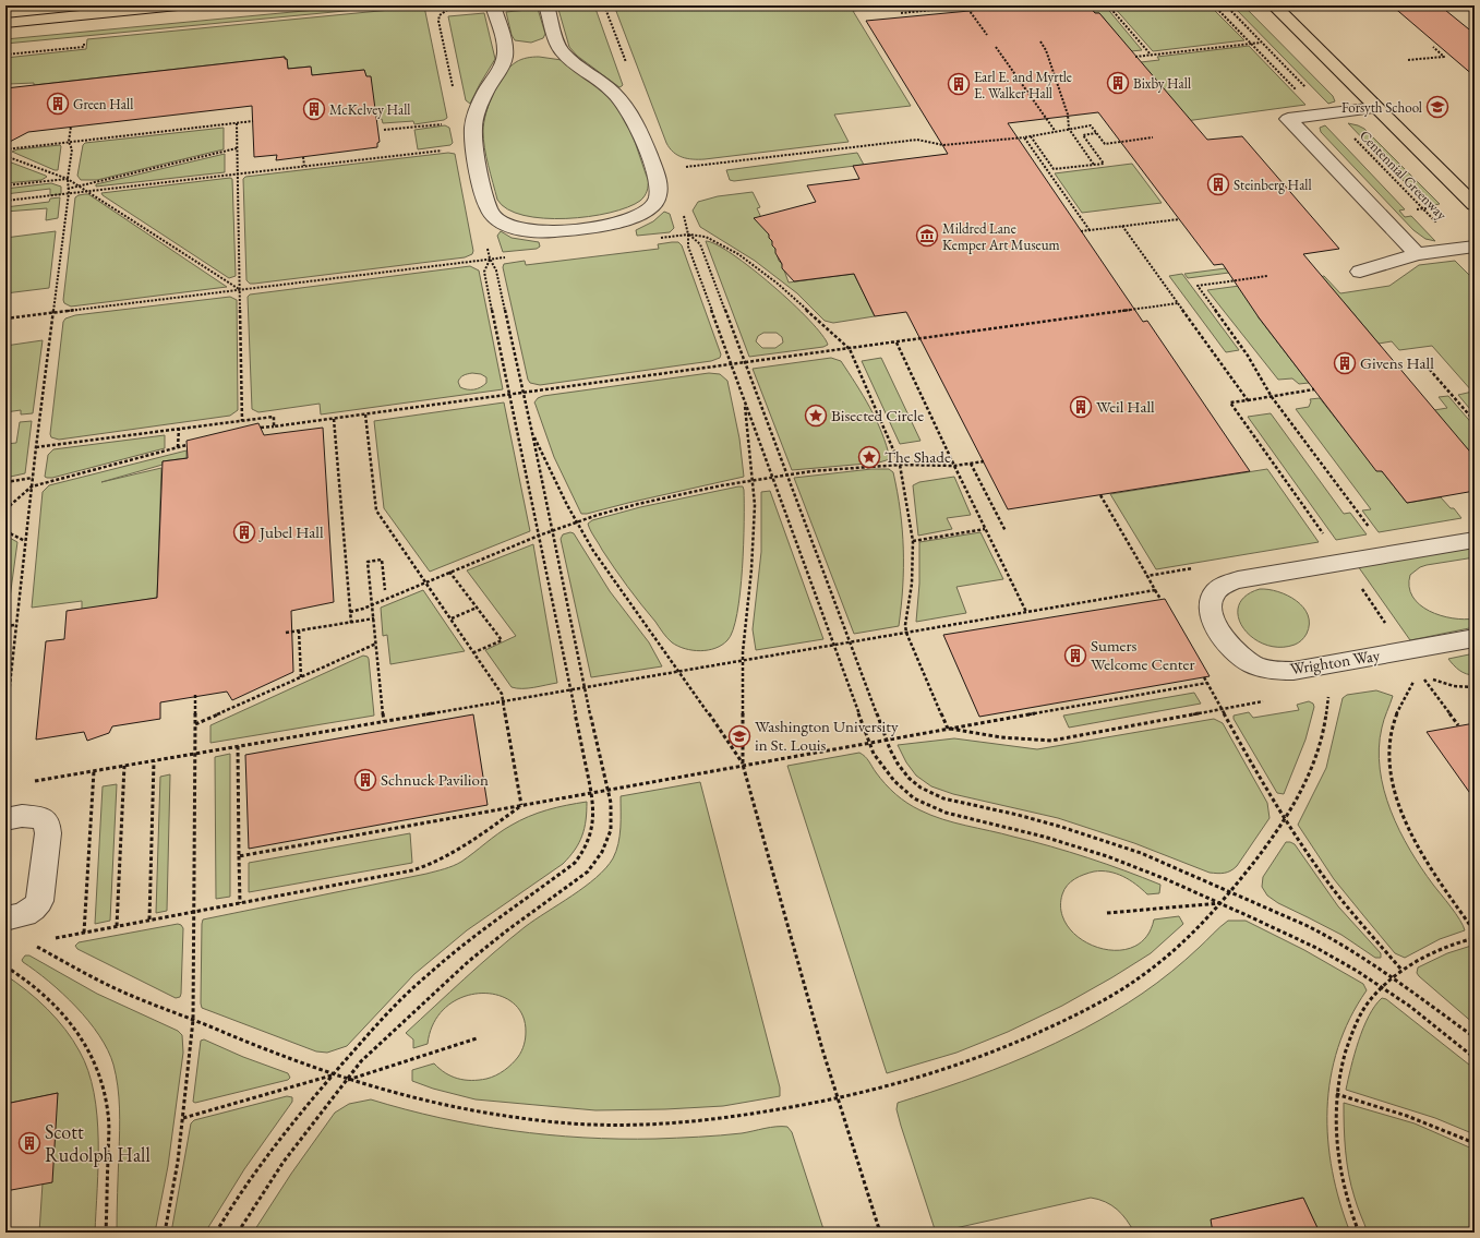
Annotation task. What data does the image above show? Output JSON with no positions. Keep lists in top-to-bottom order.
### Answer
{
  "streets": {
    "street": ["Wrighton Way"],
    "path": ["Centennial Greenway"]
  },
  "places": {
    "building": [
      "Bixby Hall",
      "Earl E. and Myrtle E. Walker Hall",
      "Green Hall",
      "McKelvey Hall",
      "Steinberg Hall",
      "Givens Hall",
      "Weil Hall",
      "Jubel Hall",
      "Sumers Welcome Center",
      "Schnuck Pavilion",
      "Scott Rudolph Hall"
    ],
    "school or university": ["Forsyth School", "Washington University in St. Louis"],
    "museum": ["Mildred Lane Kemper Art Museum"],
    "place": ["Bisected Circle", "The Shade"]
  }
}
